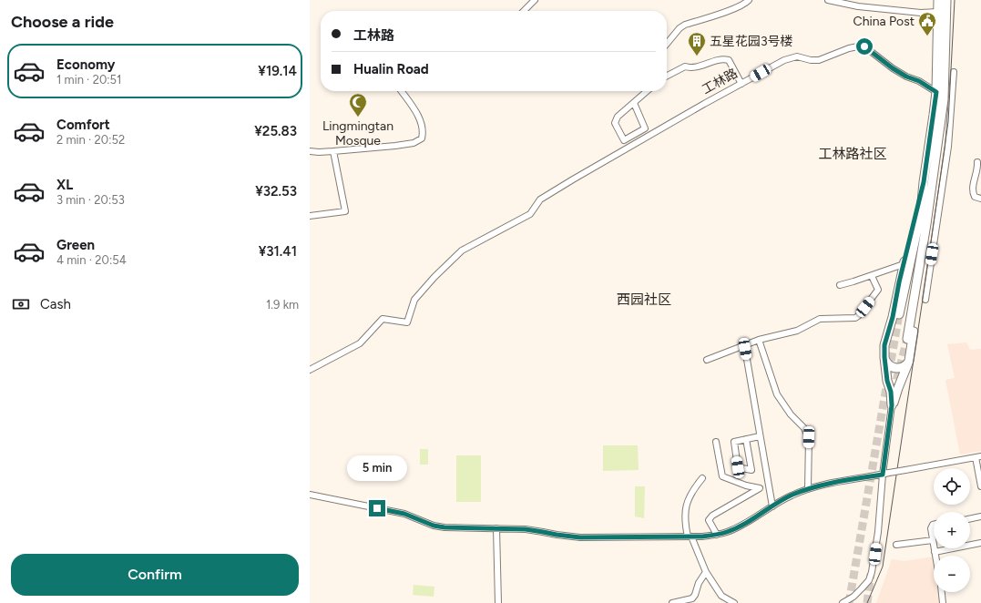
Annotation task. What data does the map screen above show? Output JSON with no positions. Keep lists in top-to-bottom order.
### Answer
{
  "streets": {
    "street": ["工林路"]
  },
  "districts": ["工林路社区", "西园社区"],
  "places": {
    "public building": ["China Post"],
    "building": ["五星花园3号楼"],
    "mosque": ["Lingmingtan Mosque"]
  },
  "page": {
    "heading": "Choose a ride",
    "banner": ["工林路", "Hualin Road"],
    "list": [
      {
        "name": "Economy",
        "note": "1 min · 20:51",
        "value": "¥19.14"
      },
      {
        "name": "Comfort",
        "note": "2 min · 20:52",
        "value": "¥25.83"
      },
      {
        "name": "XL",
        "note": "3 min · 20:53",
        "value": "¥32.53"
      },
      {
        "name": "Green",
        "note": "4 min · 20:54",
        "value": "¥31.41"
      }
    ],
    "pay": ["Cash", "1.9 km"],
    "bubble": "5 min",
    "map_buttons": ["+", "−"],
    "buttons": "Confirm"
  }
}
